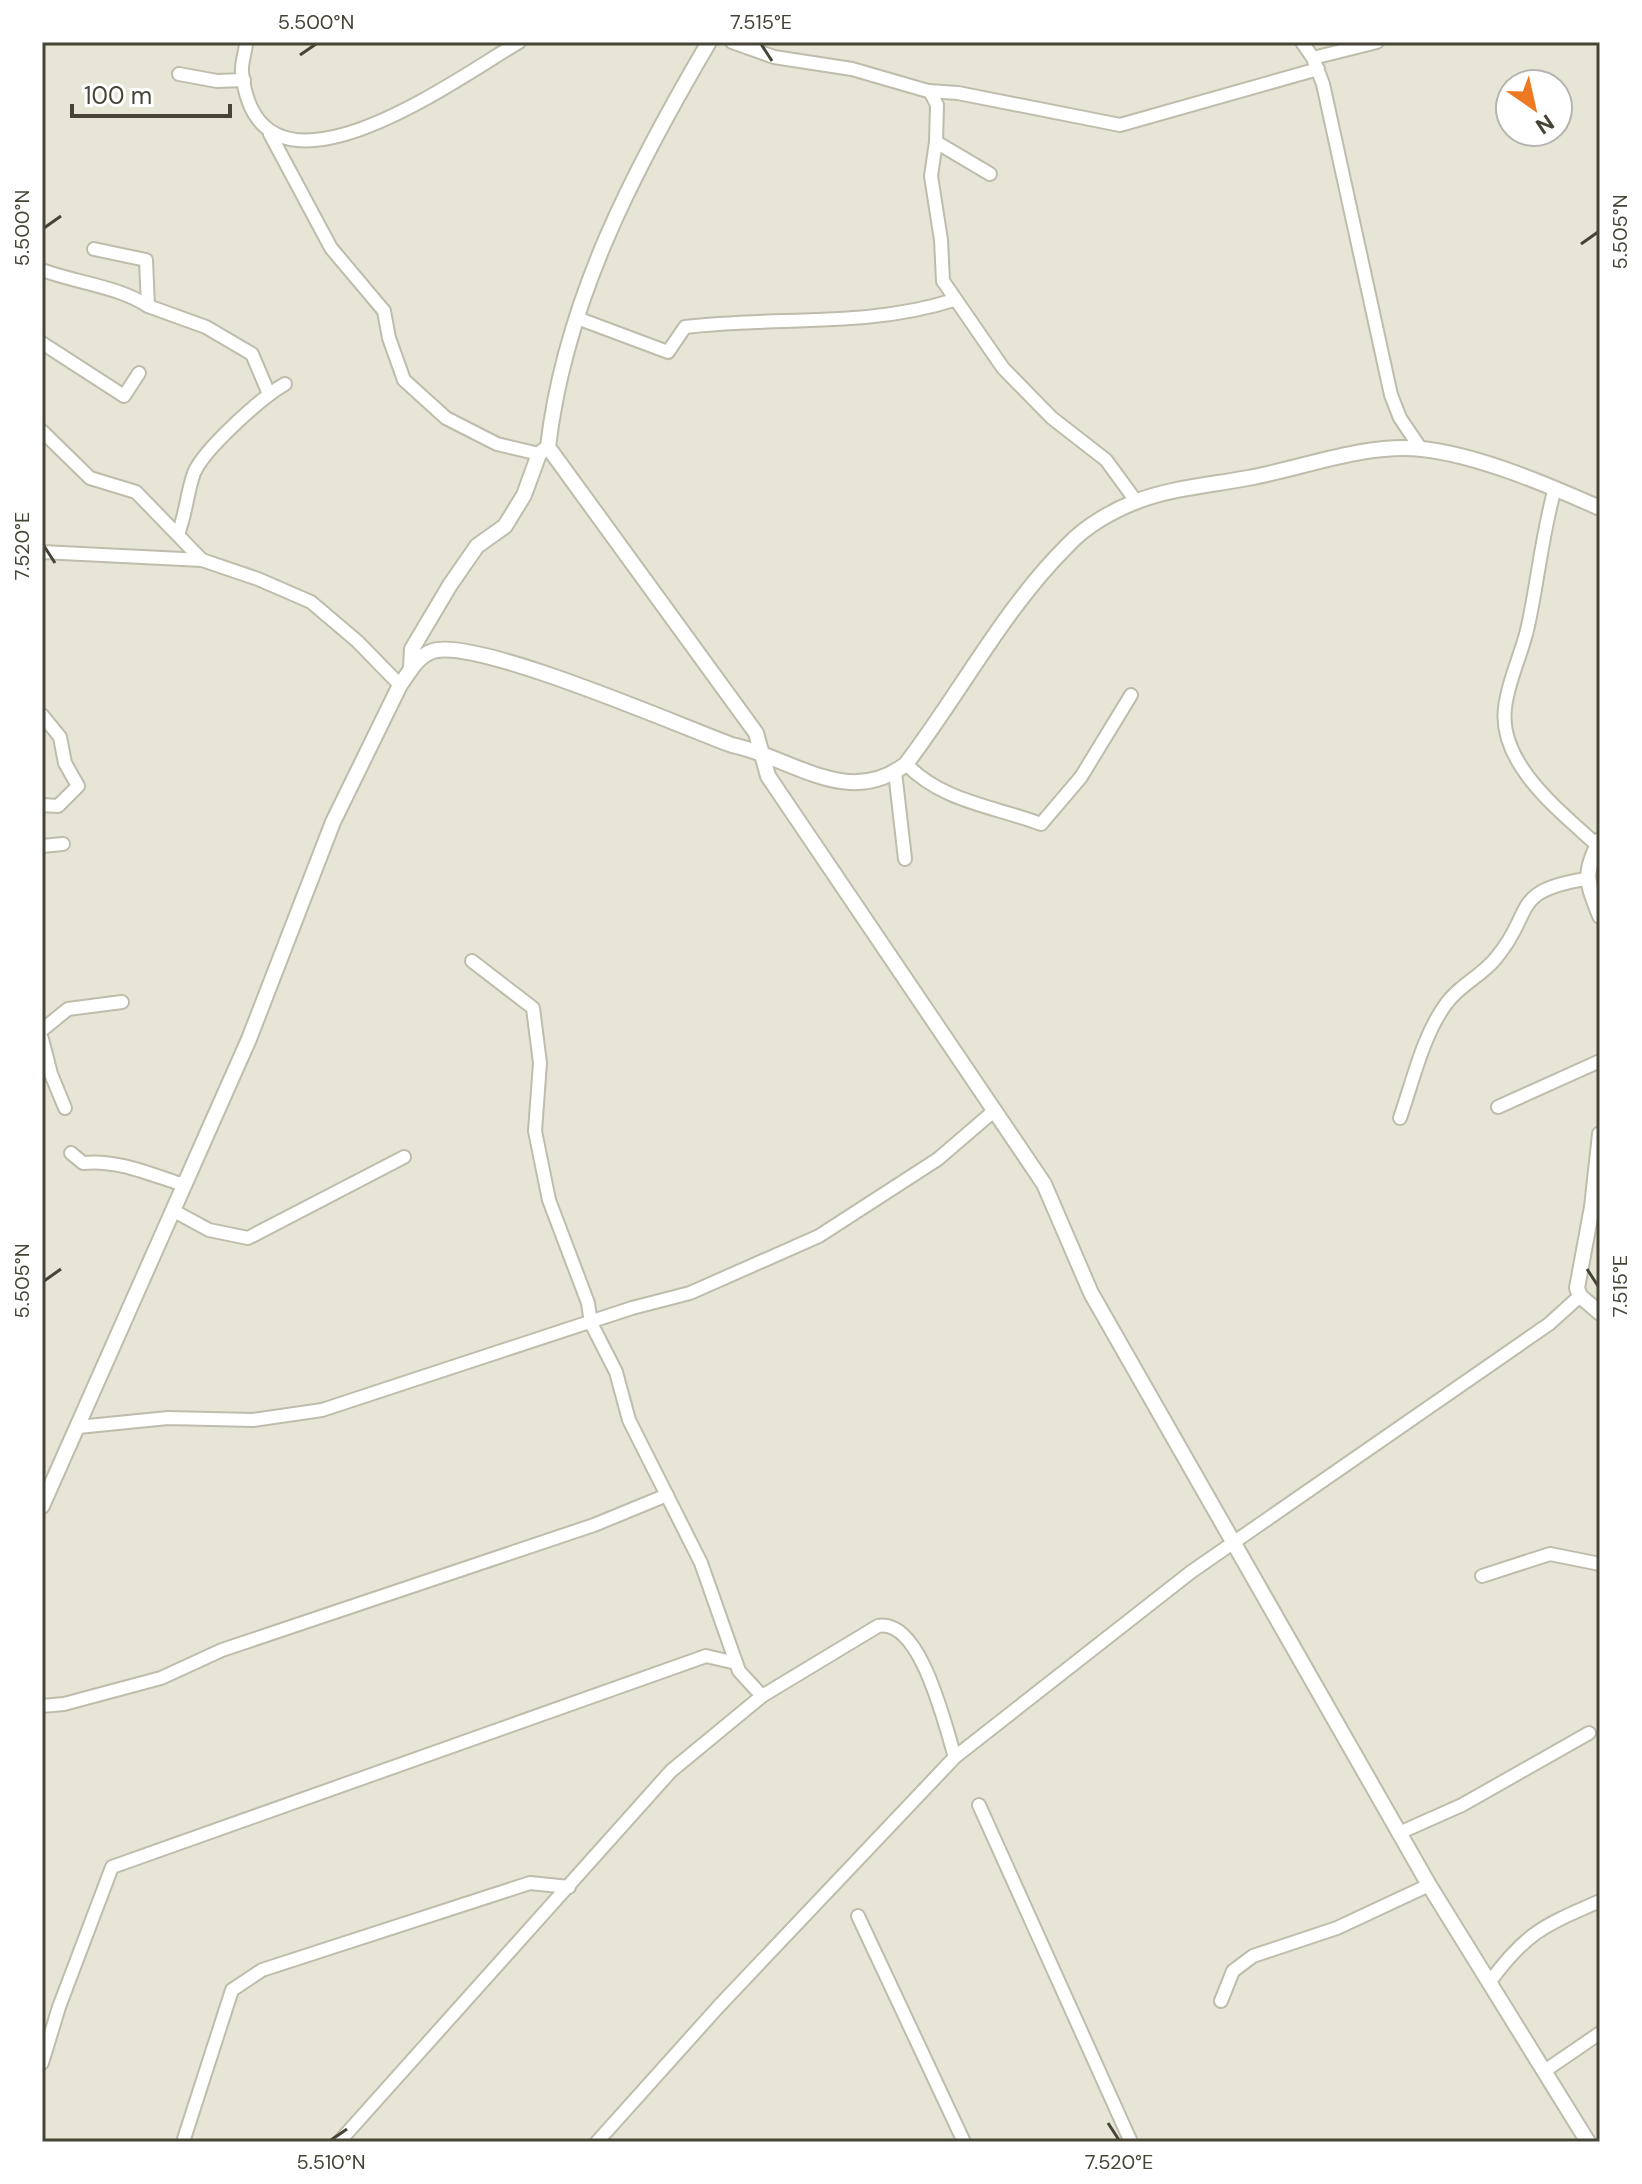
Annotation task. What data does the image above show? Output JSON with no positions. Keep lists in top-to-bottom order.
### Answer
{
  "scale_bar": "100 m",
  "north": "bottom right",
  "coordinates": [
    "5.500°N",
    "7.515°E",
    "5.505°N",
    "7.520°E",
    "5.510°N"
  ]
}
